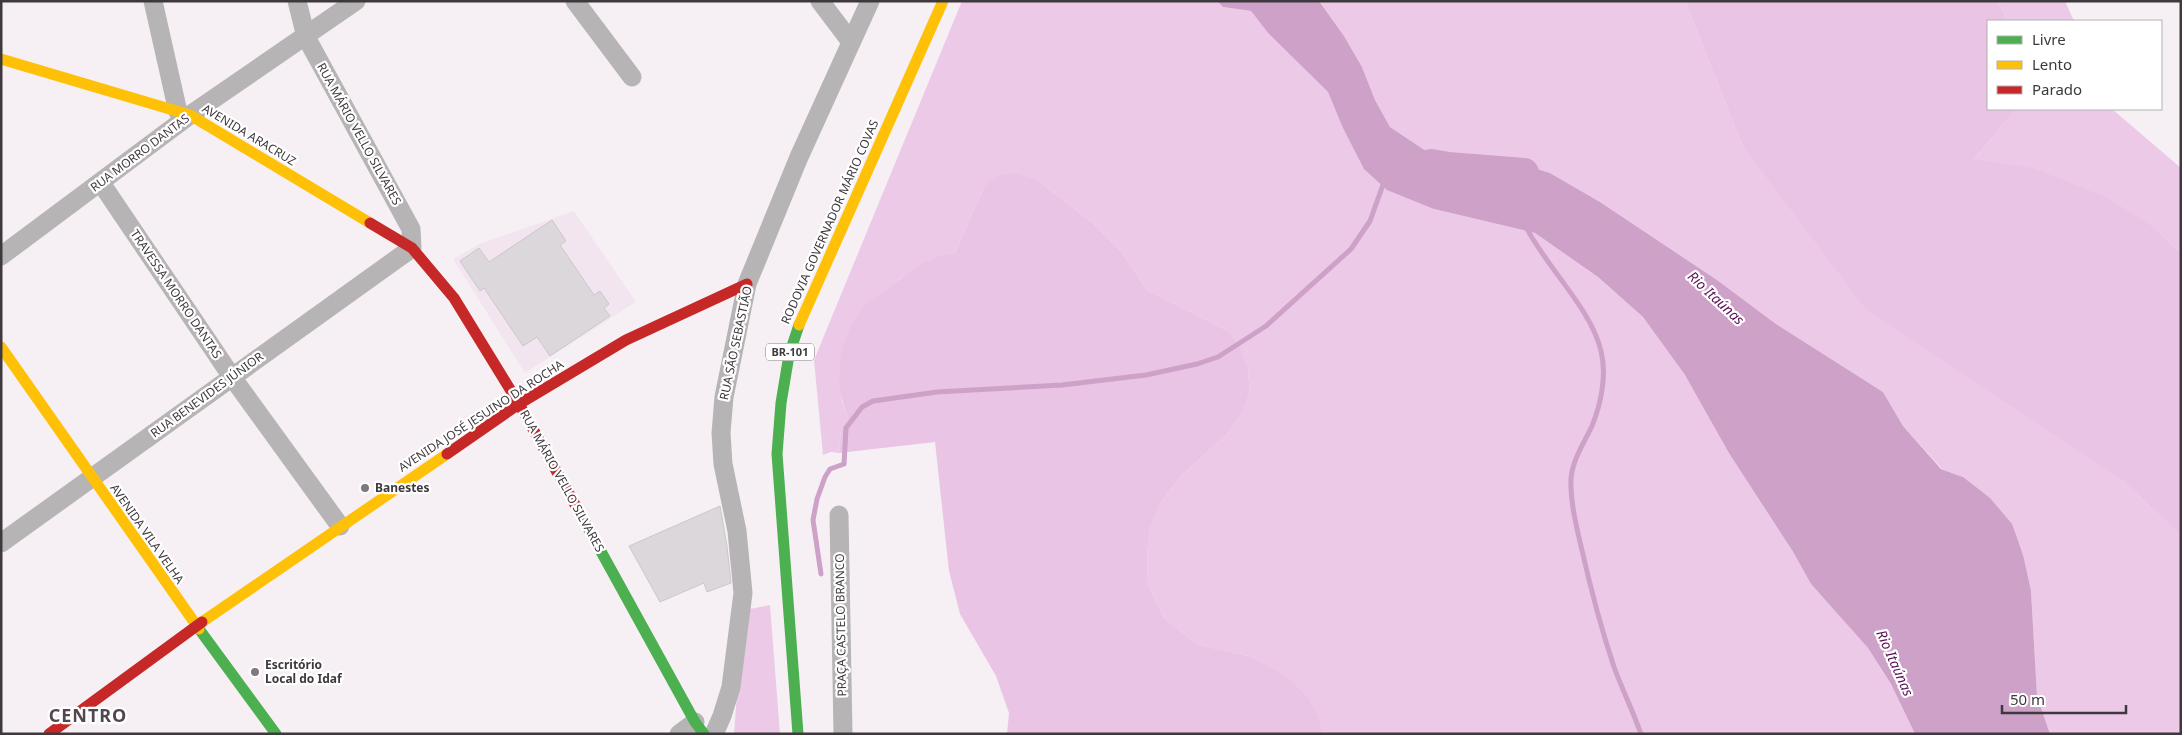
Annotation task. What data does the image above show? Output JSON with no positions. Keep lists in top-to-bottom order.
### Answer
{
  "streets": {
    "main road": [
      "RUA MÁRIO VELLO SILVARES",
      "AVENIDA ARACRUZ",
      "RODOVIA GOVERNADOR MÁRIO COVAS",
      "BR-101",
      "AVENIDA JOSÉ JESUINO DA ROCHA",
      "AVENIDA VILA VELHA"
    ],
    "street": [
      "RUA MORRO DANTAS",
      "TRAVESSA MORRO DANTAS",
      "RUA SÃO SEBASTIÃO",
      "RUA BENEVIDES JÚNIOR",
      "PRAÇA CASTELO BRANCO"
    ]
  },
  "crossings": [
    ["RUA MÁRIO VELLO SILVARES", "AVENIDA ARACRUZ"],
    ["RUA MÁRIO VELLO SILVARES", "RUA MORRO DANTAS"],
    ["RUA MÁRIO VELLO SILVARES", "RUA BENEVIDES JÚNIOR"],
    ["RUA MÁRIO VELLO SILVARES", "AVENIDA JOSÉ JESUINO DA ROCHA"],
    ["AVENIDA ARACRUZ", "RUA MORRO DANTAS"],
    ["AVENIDA ARACRUZ", "RUA BENEVIDES JÚNIOR"],
    ["RUA MORRO DANTAS", "TRAVESSA MORRO DANTAS"],
    ["TRAVESSA MORRO DANTAS", "RUA BENEVIDES JÚNIOR"],
    ["TRAVESSA MORRO DANTAS", "AVENIDA JOSÉ JESUINO DA ROCHA"],
    ["RUA SÃO SEBASTIÃO", "AVENIDA JOSÉ JESUINO DA ROCHA"],
    ["RUA BENEVIDES JÚNIOR", "AVENIDA VILA VELHA"],
    ["AVENIDA JOSÉ JESUINO DA ROCHA", "AVENIDA VILA VELHA"]
  ],
  "districts": ["CENTRO"],
  "water": ["Rio Itaúnas"],
  "places": ["Banestes", "Escritório Local do Idaf"],
  "legend": ["Livre", "Lento", "Parado"],
  "scale_bar": "50 m"
}
